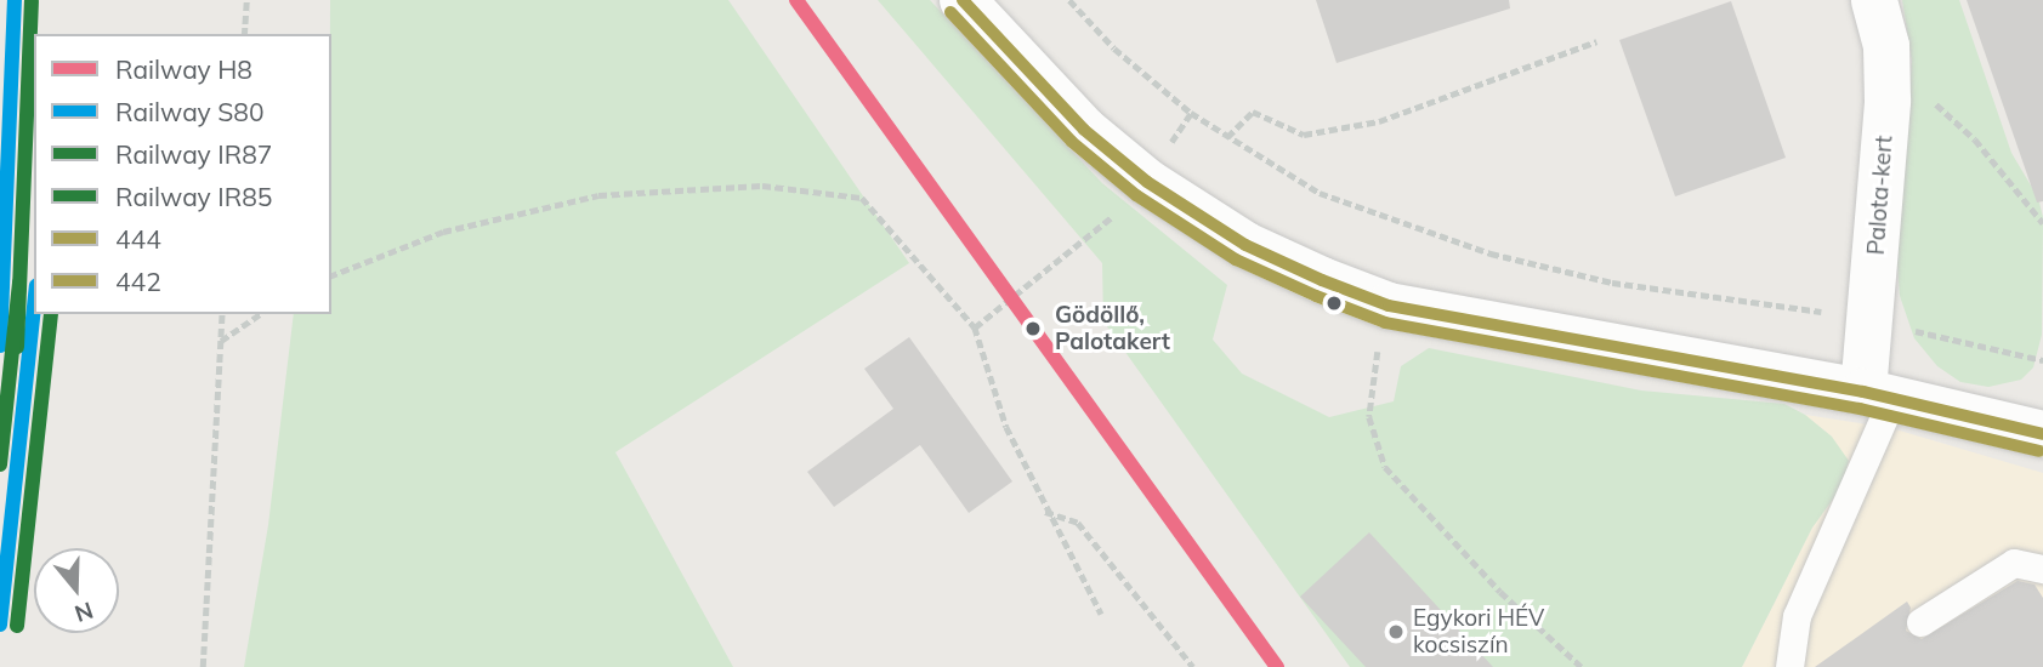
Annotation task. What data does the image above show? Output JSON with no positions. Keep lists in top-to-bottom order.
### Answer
{
  "streets": {
    "main road": ["Palota-kert"]
  },
  "places": ["Gödöllő, Palotakert", "Egykori HÉV kocsiszín"],
  "lines": [
    "rail line H8",
    "rail line S80",
    "transit line 444",
    "rail line IR87",
    "transit line 442",
    "rail line IR85"
  ],
  "legend": [
    "Railway H8",
    "Railway S80",
    "Railway IR87",
    "Railway IR85",
    "444",
    "442"
  ],
  "north": "bottom"
}
